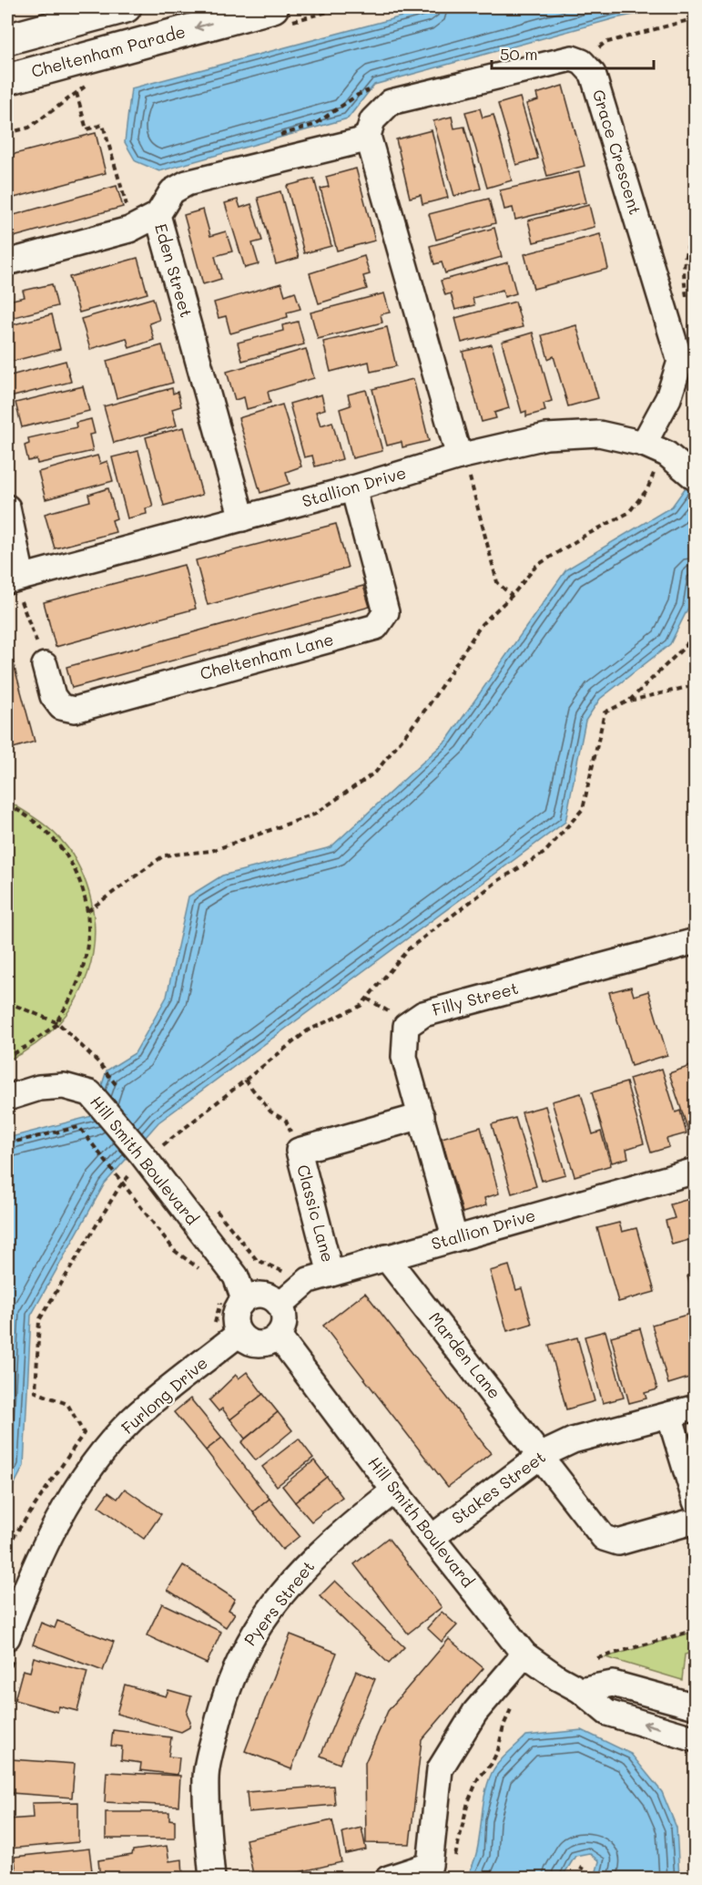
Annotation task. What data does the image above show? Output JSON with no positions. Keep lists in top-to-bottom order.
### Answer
{
  "streets": {
    "main road": ["Cheltenham Parade"],
    "street": [
      "Grace Crescent",
      "Eden Street",
      "Stallion Drive",
      "Cheltenham Lane",
      "Filly Street",
      "Hill Smith Boulevard",
      "Classic Lane",
      "Marden Lane",
      "Furlong Drive",
      "Stakes Street",
      "Pyers Street"
    ]
  },
  "crossings": [
    ["Grace Crescent", "Eden Street"],
    ["Grace Crescent", "Stallion Drive"],
    ["Eden Street", "Stallion Drive"],
    ["Stallion Drive", "Cheltenham Lane"],
    ["Stallion Drive", "Filly Street"],
    ["Stallion Drive", "Hill Smith Boulevard"],
    ["Stallion Drive", "Classic Lane"],
    ["Stallion Drive", "Marden Lane"],
    ["Stallion Drive", "Furlong Drive"],
    ["Filly Street", "Classic Lane"],
    ["Hill Smith Boulevard", "Furlong Drive"],
    ["Hill Smith Boulevard", "Stakes Street"],
    ["Hill Smith Boulevard", "Pyers Street"],
    ["Marden Lane", "Stakes Street"]
  ],
  "scale_bar": "50 m"
}
